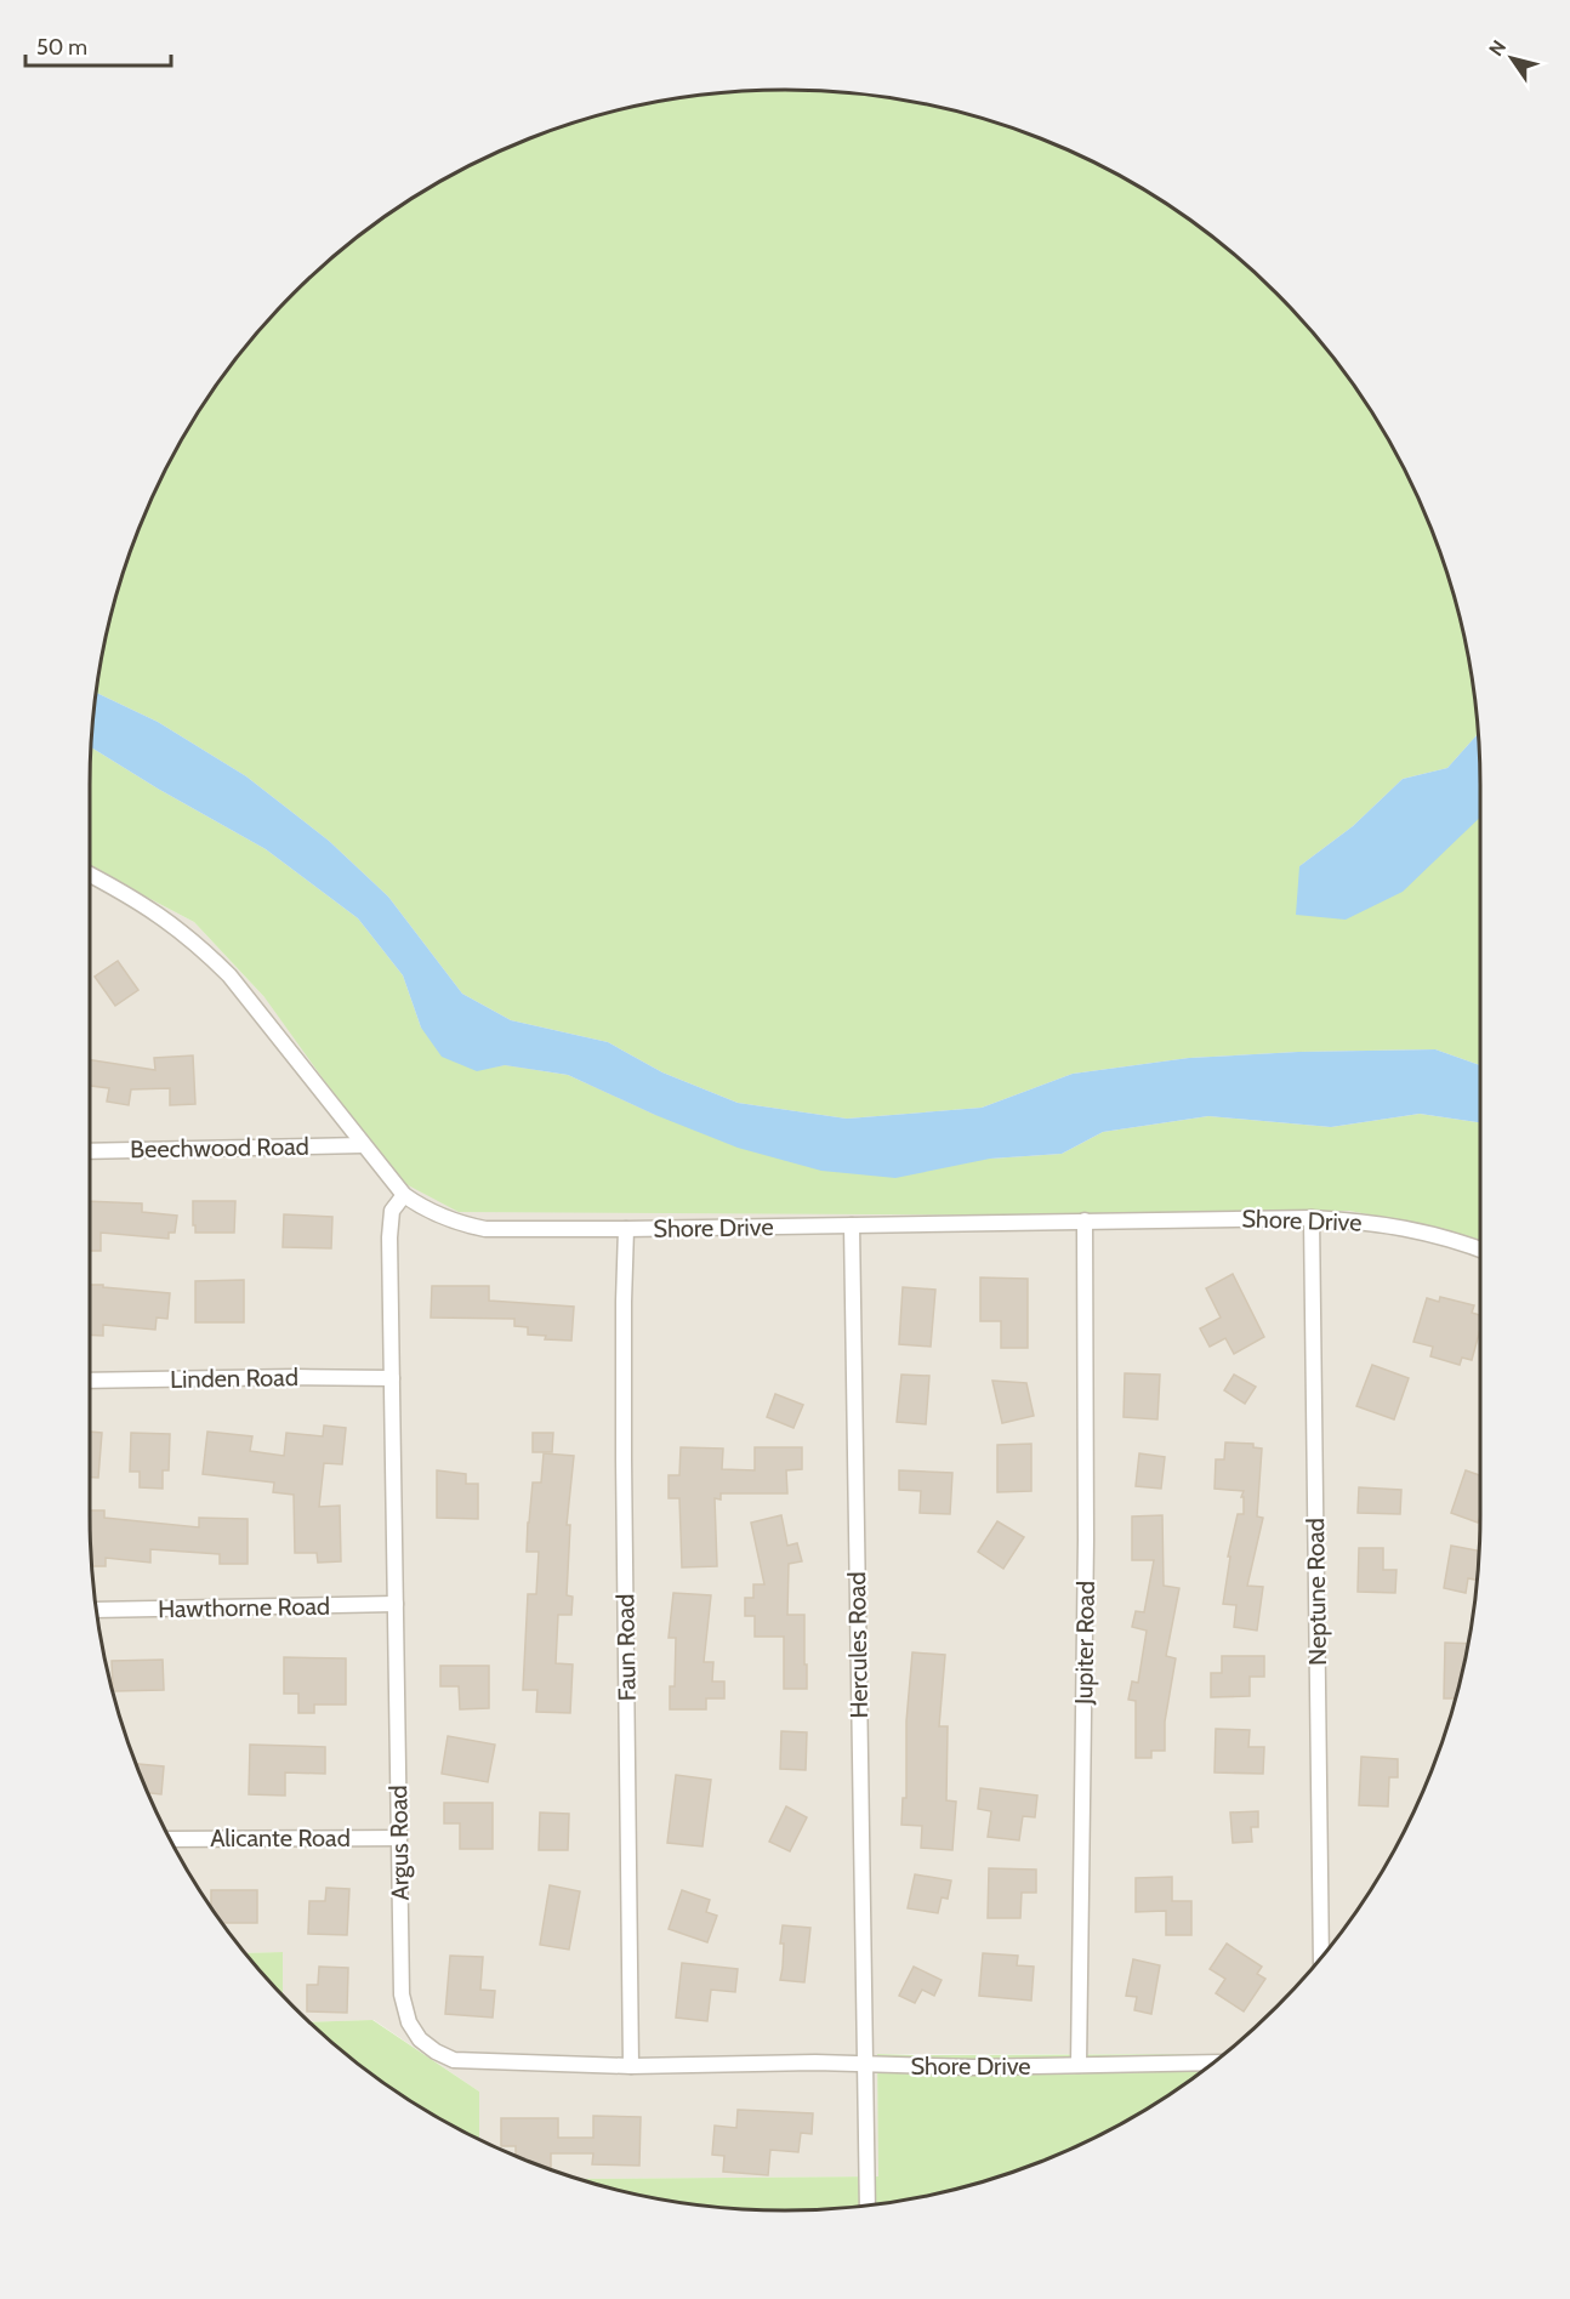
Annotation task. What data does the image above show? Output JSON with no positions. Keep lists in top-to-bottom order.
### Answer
{
  "streets": {
    "street": [
      "Beechwood Road",
      "Shore Drive",
      "Linden Road",
      "Neptune Road",
      "Hawthorne Road",
      "Jupiter Road",
      "Hercules Road",
      "Faun Road",
      "Alicante Road",
      "Argus Road"
    ]
  },
  "crossings": [
    ["Beechwood Road", "Shore Drive"],
    ["Shore Drive", "Neptune Road"],
    ["Shore Drive", "Jupiter Road"],
    ["Shore Drive", "Hercules Road"],
    ["Shore Drive", "Faun Road"],
    ["Shore Drive", "Argus Road"],
    ["Linden Road", "Argus Road"],
    ["Hawthorne Road", "Argus Road"],
    ["Hercules Road", "Argus Road"],
    ["Faun Road", "Argus Road"],
    ["Alicante Road", "Argus Road"]
  ],
  "scale_bar": "50 m",
  "north": "top left"
}
